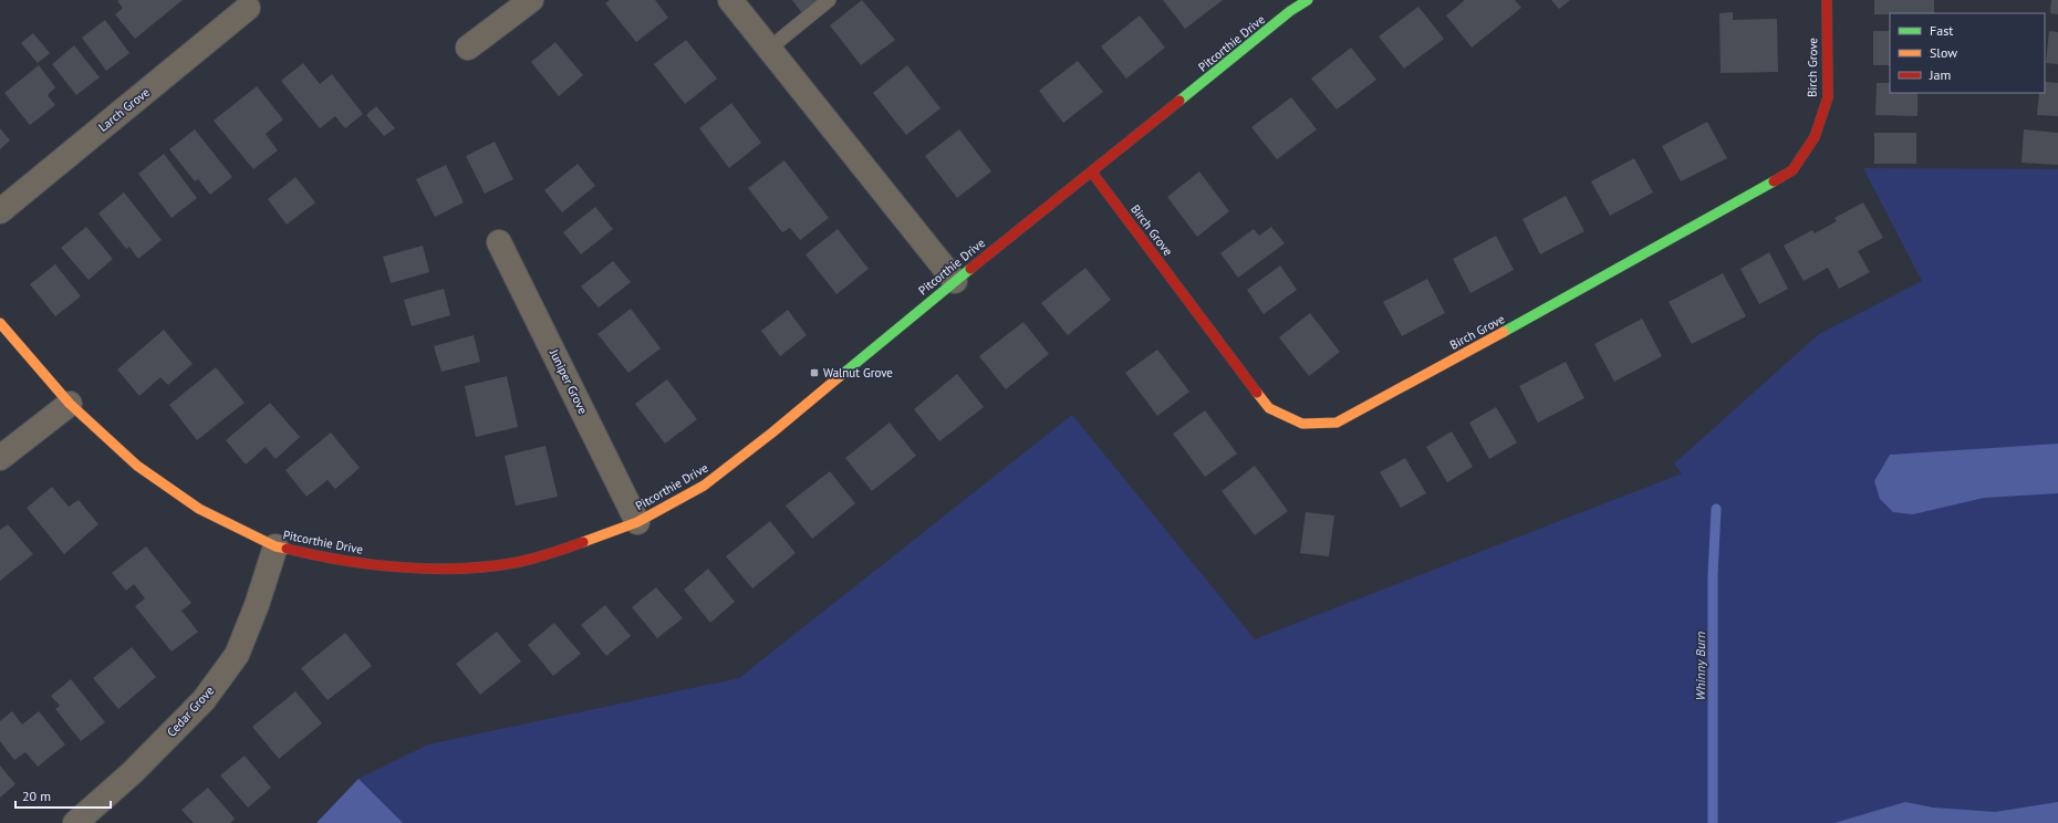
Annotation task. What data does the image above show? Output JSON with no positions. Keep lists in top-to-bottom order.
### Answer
{
  "streets": {
    "street": [
      "Pitcorthie Drive",
      "Birch Grove",
      "Larch Grove",
      "Juniper Grove",
      "Cedar Grove"
    ]
  },
  "crossings": [
    ["Pitcorthie Drive", "Birch Grove"],
    ["Pitcorthie Drive", "Juniper Grove"],
    ["Pitcorthie Drive", "Cedar Grove"]
  ],
  "water": ["Whinny Burn"],
  "places": {
    "transit": ["Walnut Grove"]
  },
  "legend": ["Fast", "Slow", "Jam"],
  "scale_bar": "20 m"
}
